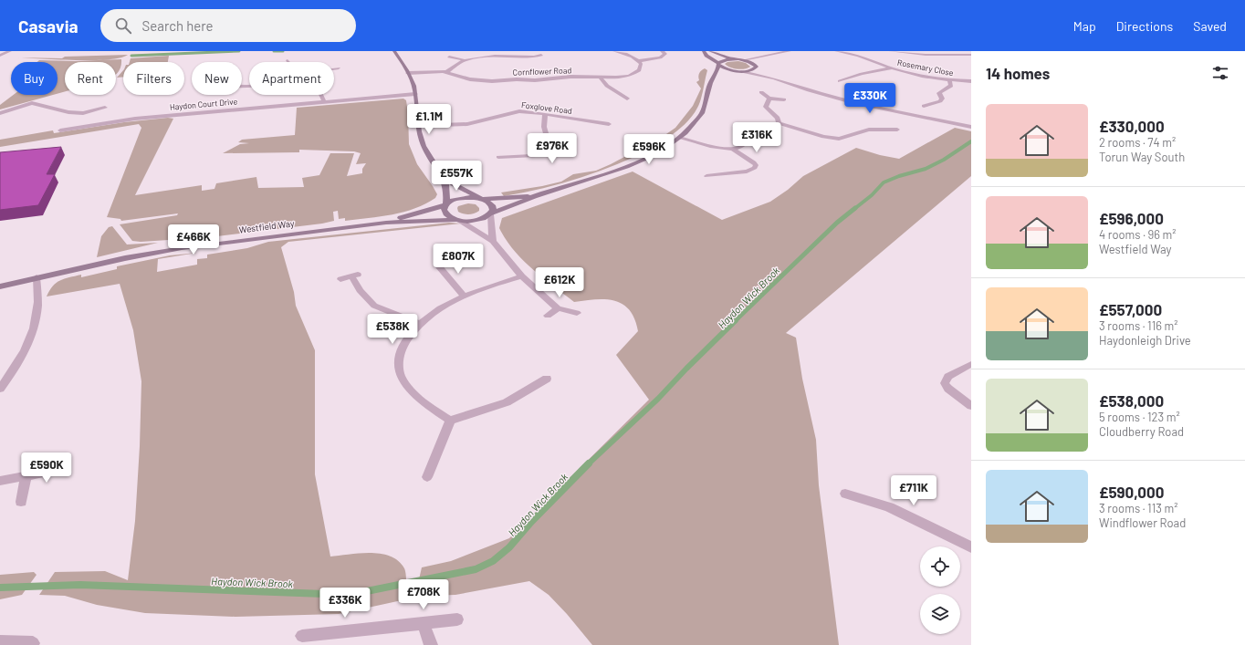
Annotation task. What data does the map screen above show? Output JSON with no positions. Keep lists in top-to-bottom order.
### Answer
{
  "streets": {
    "main road": ["Westfield Way"],
    "street": [
      "Rosemary Close",
      "Cornflower Road",
      "Haydon Court Drive",
      "Foxglove Road"
    ]
  },
  "water": ["Haydon Wick Brook"],
  "page": {
    "header": "Casavia",
    "search": "Search here",
    "nav": ["Map", "Directions", "Saved"],
    "heading": "14 homes",
    "chip": [
      "Buy",
      "Rent",
      "Filters",
      "New",
      "Apartment"
    ],
    "price": [
      "£330K",
      "£1.1M",
      "£316K",
      "£976K",
      "£596K",
      "£557K",
      "£466K",
      "£807K",
      "£612K",
      "£538K",
      "£590K",
      "£711K",
      "£708K",
      "£336K"
    ],
    "list": [
      {
        "name": "£330,000",
        "note": "2 rooms · 74 m² · Torun Way South"
      },
      {
        "name": "£596,000",
        "note": "4 rooms · 96 m² · Westfield Way"
      },
      {
        "name": "£557,000",
        "note": "3 rooms · 116 m² · Haydonleigh Drive"
      },
      {
        "name": "£538,000",
        "note": "5 rooms · 123 m² · Cloudberry Road"
      },
      {
        "name": "£590,000",
        "note": "3 rooms · 113 m² · Windflower Road"
      }
    ]
  }
}
